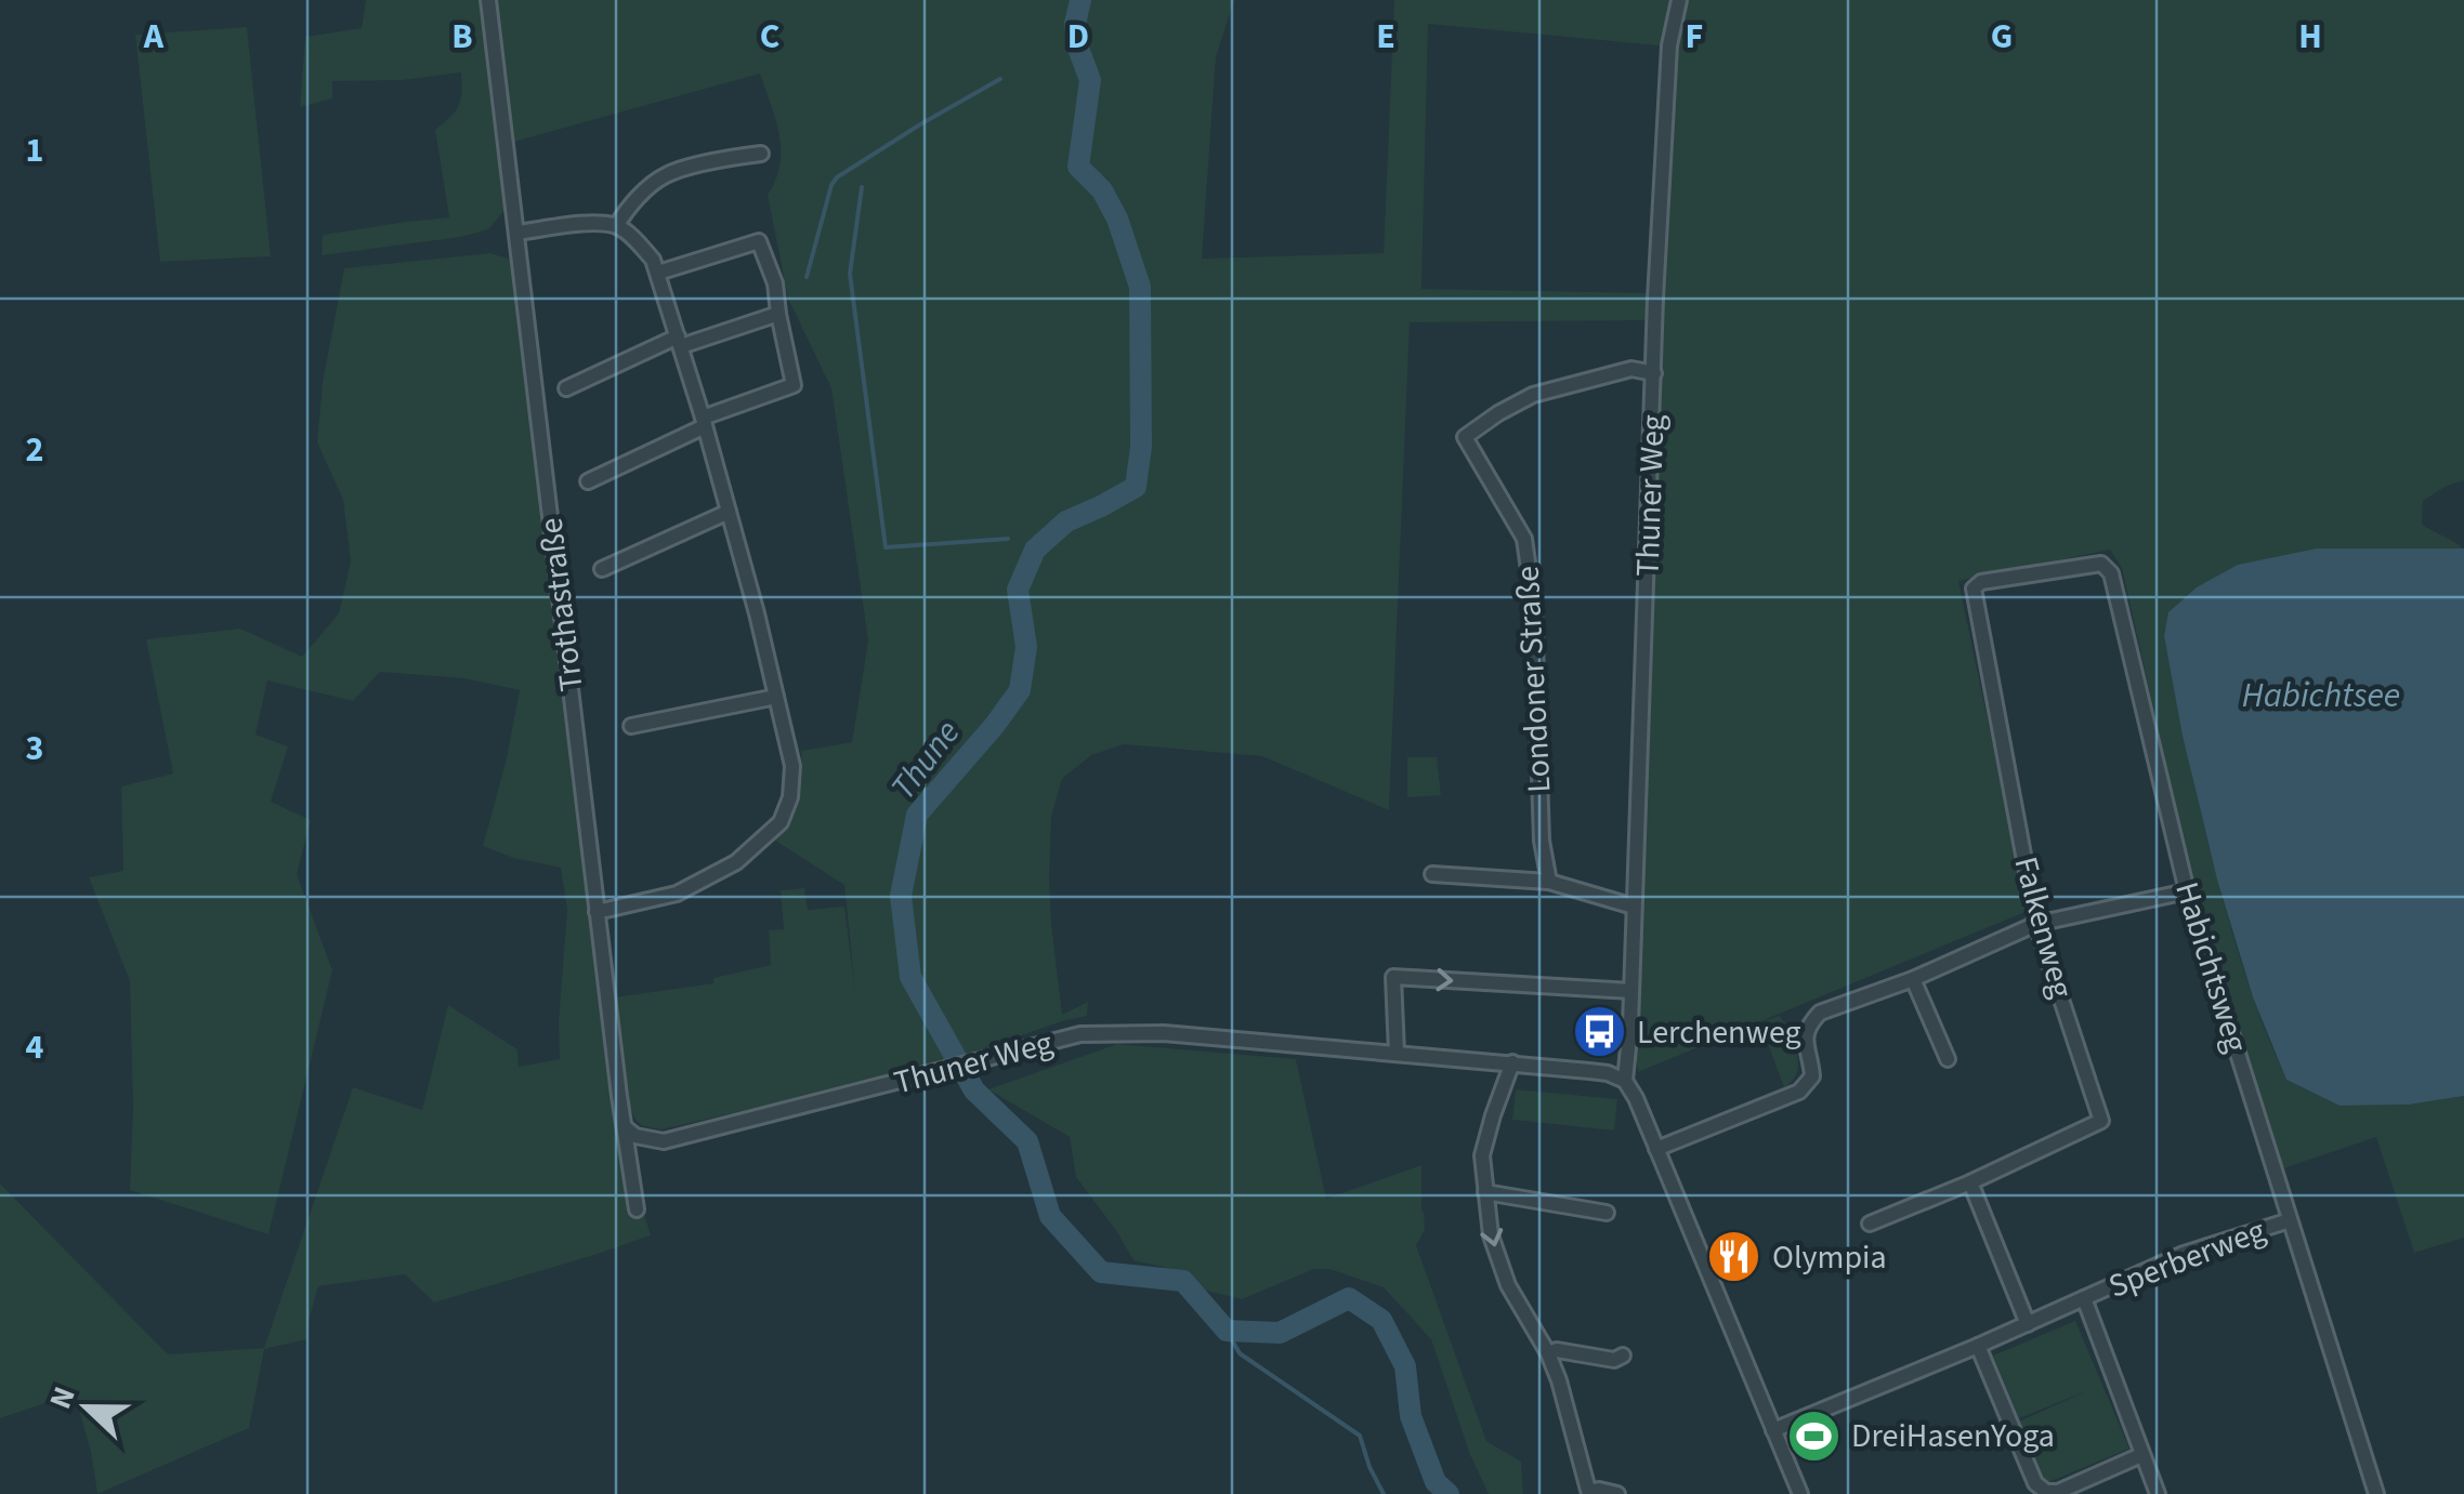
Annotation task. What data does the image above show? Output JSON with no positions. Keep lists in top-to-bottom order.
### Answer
{
  "streets": {
    "street": [
      "Thuner Weg",
      "Trothastraße",
      "Londoner Straße",
      "Falkenweg",
      "Habichtsweg",
      "Sperberweg"
    ]
  },
  "crossings": [
    ["Thuner Weg", "Trothastraße"],
    ["Thuner Weg", "Londoner Straße"],
    ["Falkenweg", "Habichtsweg"],
    ["Habichtsweg", "Sperberweg"]
  ],
  "water": ["Habichtsee", "Thune"],
  "places": {
    "bus stop": ["Lerchenweg"],
    "restaurant": ["Olympia"],
    "sports": ["DreiHasenYoga"]
  },
  "north": "left",
  "grid": {
    "columns": [
      "A",
      "B",
      "C",
      "D",
      "E",
      "F",
      "G",
      "H"
    ],
    "rows": [
      "1",
      "2",
      "3",
      "4"
    ]
  }
}
